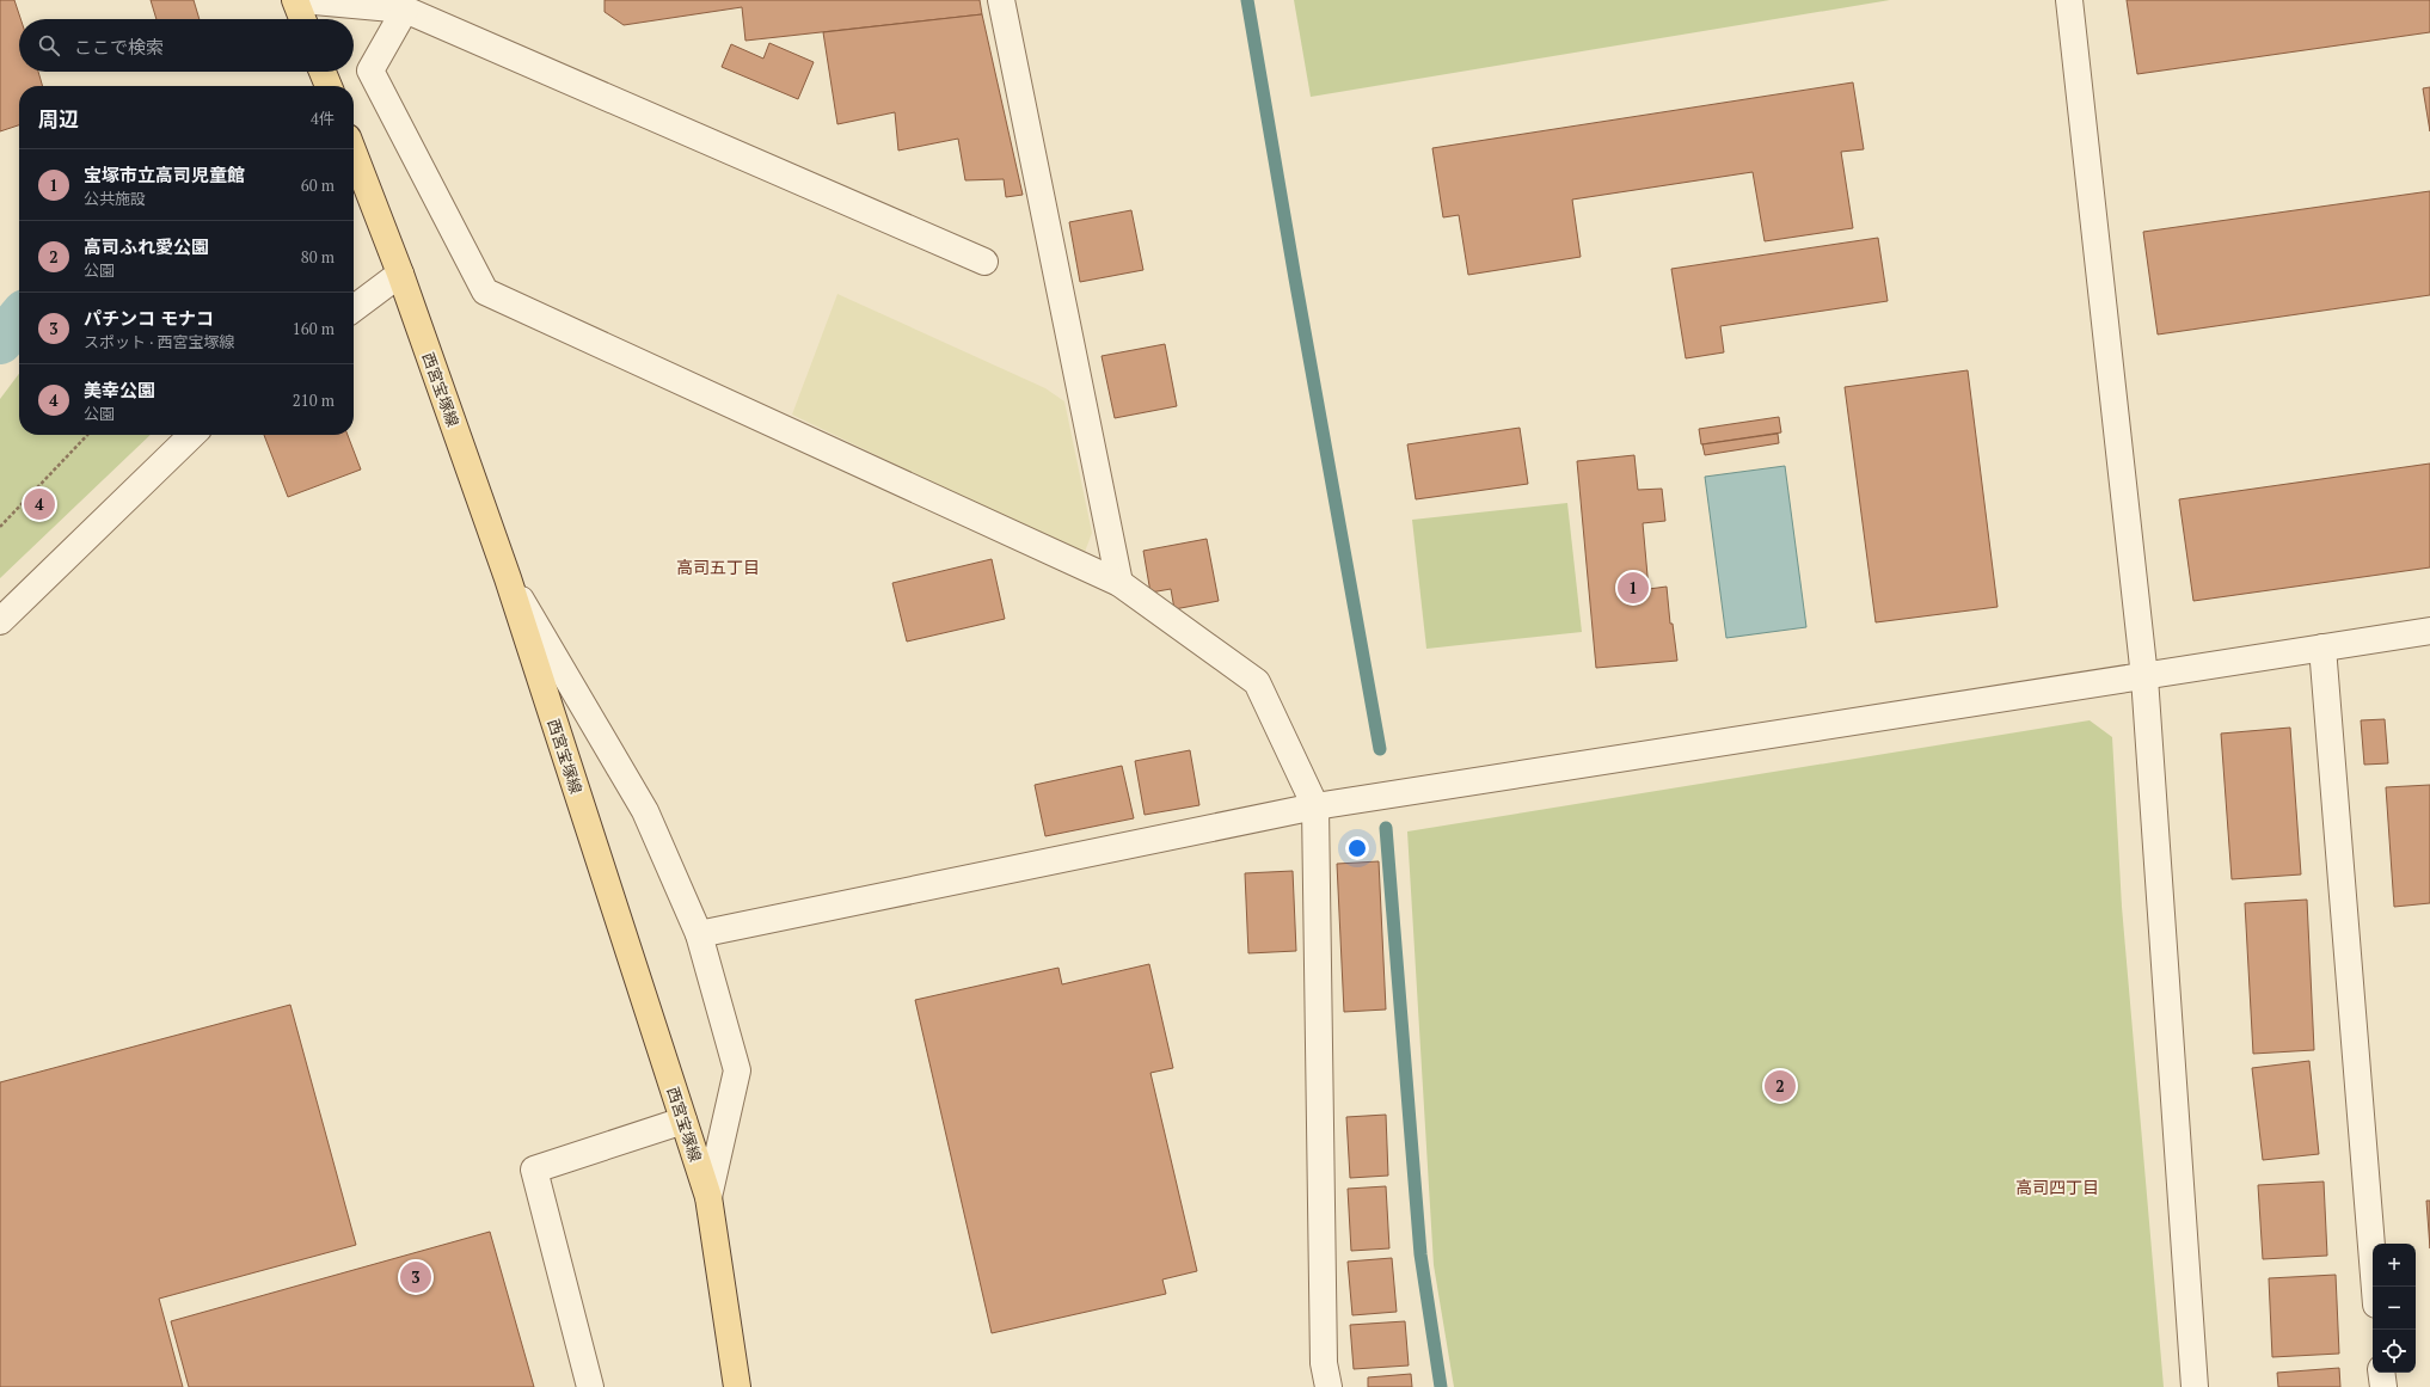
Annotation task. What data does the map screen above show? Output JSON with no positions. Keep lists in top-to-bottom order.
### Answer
{
  "streets": {
    "main road": ["西宮宝塚線"]
  },
  "districts": ["高司五丁目", "高司四丁目"],
  "page": {
    "search": "ここで検索",
    "heading": ["周辺", "4件"],
    "list": [
      {
        "mark": "1",
        "name": "宝塚市立高司児童館",
        "note": "公共施設",
        "value": "60 m"
      },
      {
        "mark": "2",
        "name": "高司ふれ愛公園",
        "note": "公園",
        "value": "80 m"
      },
      {
        "mark": "3",
        "name": "パチンコ モナコ",
        "note": "スポット · 西宮宝塚線",
        "value": "160 m"
      },
      {
        "mark": "4",
        "name": "美幸公園",
        "note": "公園",
        "value": "210 m"
      }
    ],
    "pins": [
      "4",
      "1",
      "2",
      "3"
    ],
    "map_buttons": ["+", "−"]
  }
}
